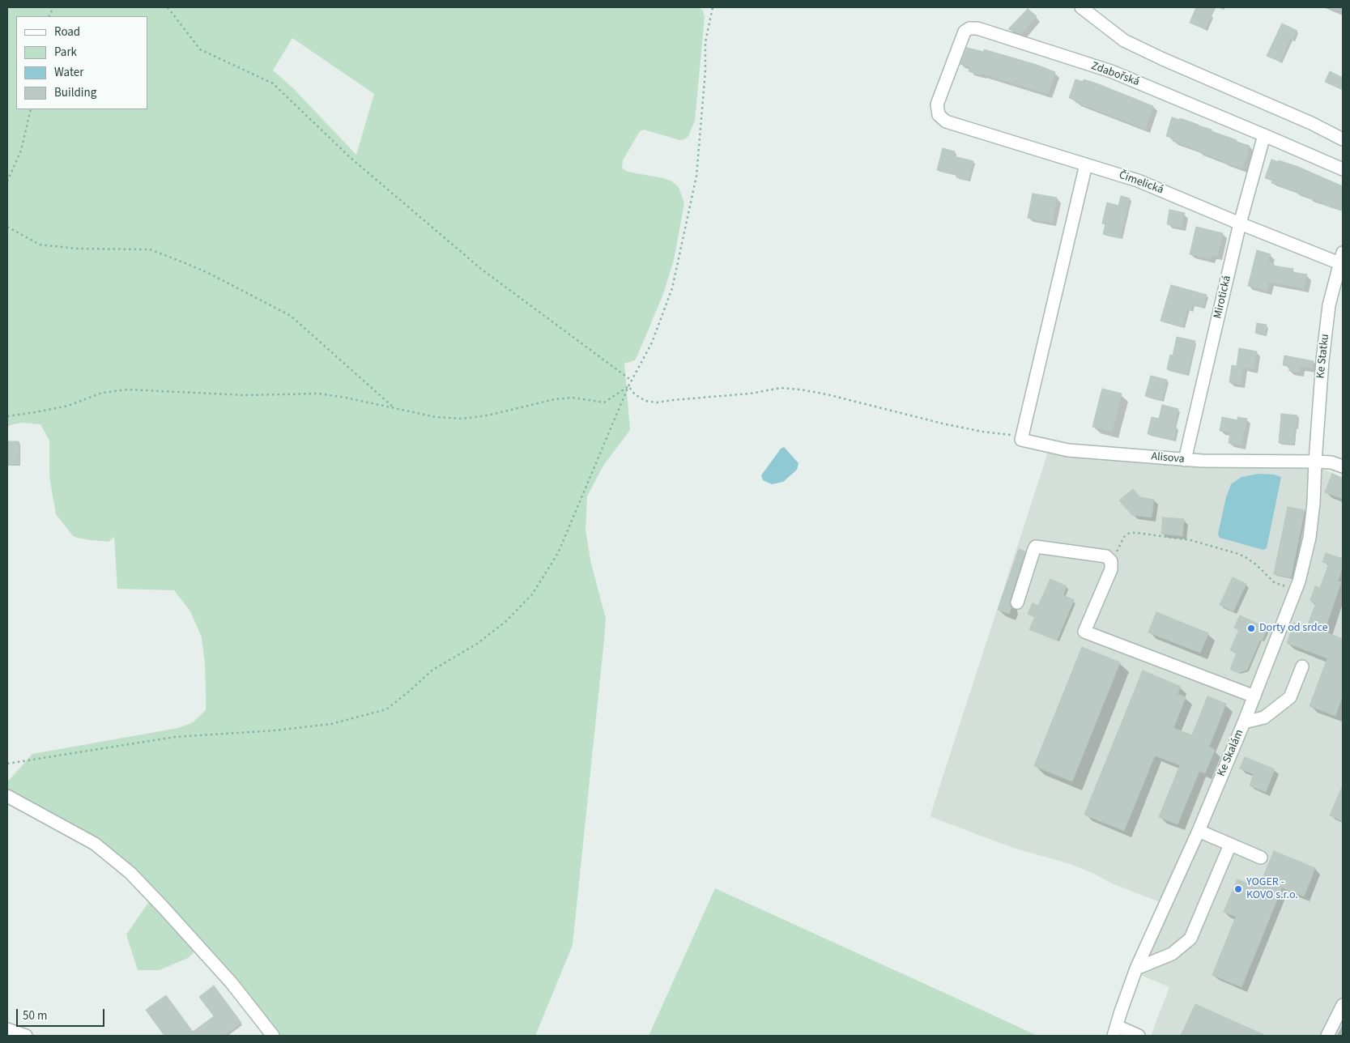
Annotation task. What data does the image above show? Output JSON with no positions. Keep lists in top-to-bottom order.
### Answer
{
  "streets": {
    "street": [
      "Zdabořská",
      "Čimelická",
      "Mirotická",
      "Ke Statku",
      "Alisova",
      "Ke Skalám"
    ]
  },
  "crossings": [
    ["Zdabořská", "Čimelická"],
    ["Zdabořská", "Mirotická"],
    ["Čimelická", "Mirotická"],
    ["Čimelická", "Ke Statku"],
    ["Mirotická", "Alisova"],
    ["Ke Statku", "Alisova"],
    ["Ke Statku", "Ke Skalám"],
    ["Alisova", "Ke Skalám"]
  ],
  "places": ["Dorty od srdce", "YOGER - KOVO s.r.o."],
  "legend": [
    "Road",
    "Park",
    "Water",
    "Building"
  ],
  "scale_bar": "50 m"
}
